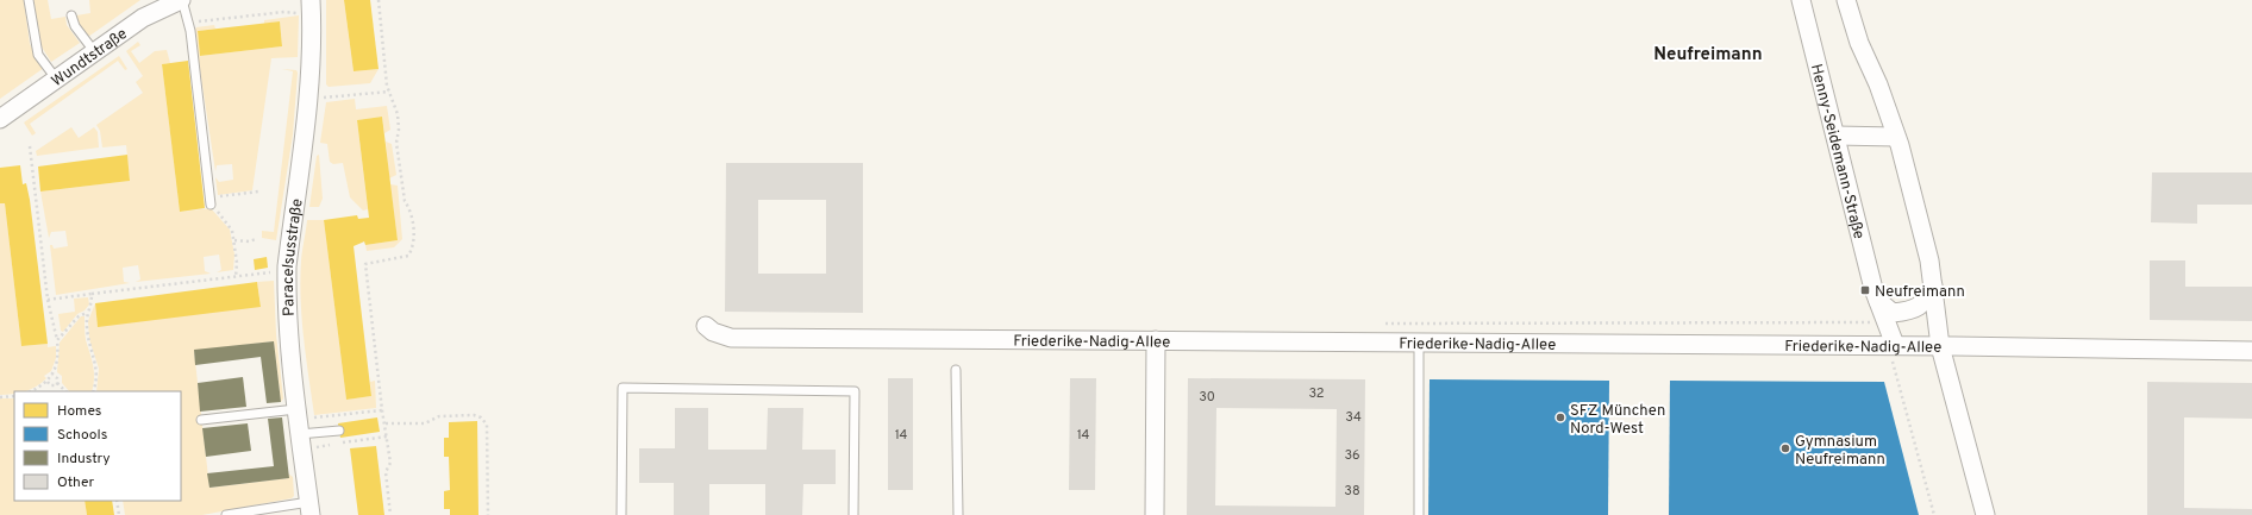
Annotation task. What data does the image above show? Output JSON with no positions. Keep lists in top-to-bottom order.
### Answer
{
  "streets": {
    "street": [
      "Wundtstraße",
      "Henny-Seidemann-Straße",
      "Paracelsusstraße",
      "Friederike-Nadig-Allee"
    ]
  },
  "crossings": [
    ["Henny-Seidemann-Straße", "Friederike-Nadig-Allee"]
  ],
  "districts": ["Neufreimann"],
  "places": {
    "transit": ["Neufreimann"],
    "other": ["SFZ München Nord-West", "Gymnasium Neufreimann"]
  },
  "house_numbers": [
    "32",
    "30",
    "34",
    "14",
    "14",
    "36",
    "38"
  ],
  "legend": [
    "Homes",
    "Schools",
    "Industry",
    "Other"
  ]
}
